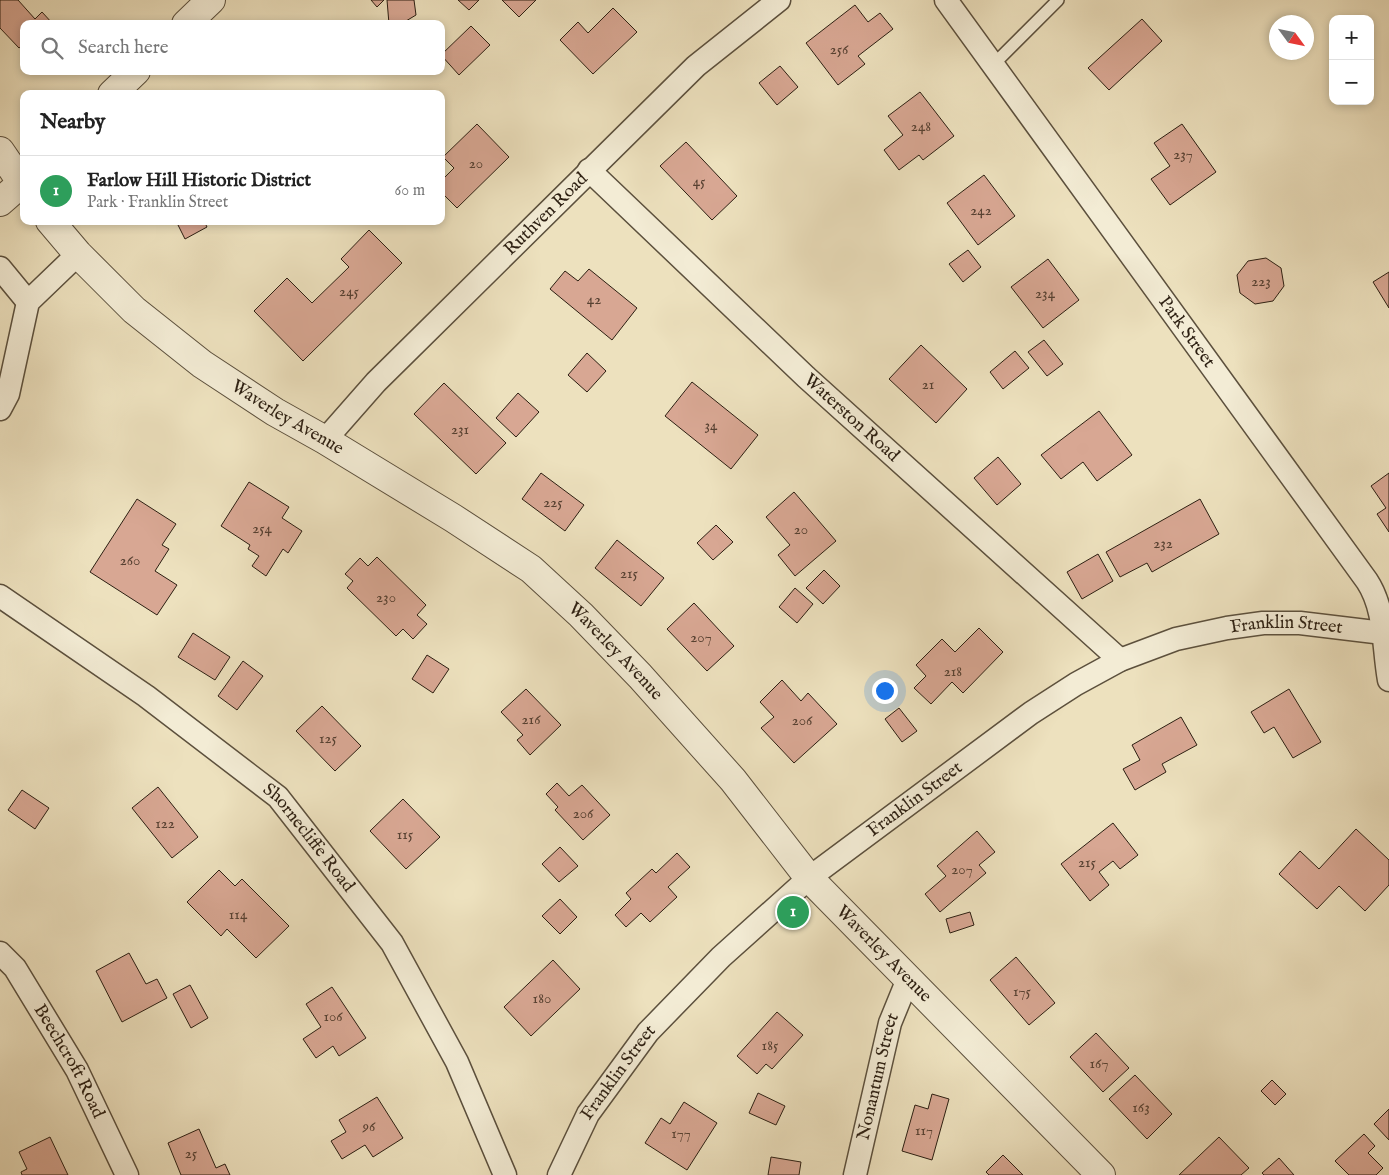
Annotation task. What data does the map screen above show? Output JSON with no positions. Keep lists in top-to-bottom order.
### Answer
{
  "streets": {
    "street": [
      "Ruthven Road",
      "Park Street",
      "Waverley Avenue",
      "Waterston Road",
      "Franklin Street",
      "Shornecliffe Road",
      "Beechcroft Road",
      "Nonantum Street"
    ]
  },
  "crossings": [
    ["Ruthven Road", "Waverley Avenue"],
    ["Ruthven Road", "Waterston Road"],
    ["Park Street", "Franklin Street"],
    ["Waverley Avenue", "Franklin Street"],
    ["Waverley Avenue", "Nonantum Street"],
    ["Waterston Road", "Franklin Street"]
  ],
  "house_numbers": [
    "256",
    "248",
    "237",
    "20",
    "45",
    "242",
    "223",
    "245",
    "234",
    "42",
    "21",
    "34",
    "231",
    "225",
    "254",
    "20",
    "232",
    "260",
    "215",
    "230",
    "207",
    "218",
    "216",
    "206",
    "125",
    "206",
    "122",
    "115",
    "215",
    "207",
    "114",
    "175",
    "180",
    "106",
    "185",
    "167",
    "163",
    "96",
    "117",
    "177",
    "25"
  ],
  "north": "bottom right",
  "page": {
    "map_buttons": ["+", "−"],
    "search": "Search here",
    "heading": "Nearby",
    "list": [
      {
        "mark": "1",
        "name": "Farlow Hill Historic District",
        "note": "Park · Franklin Street",
        "value": "60 m"
      }
    ],
    "pins": "1"
  }
}
